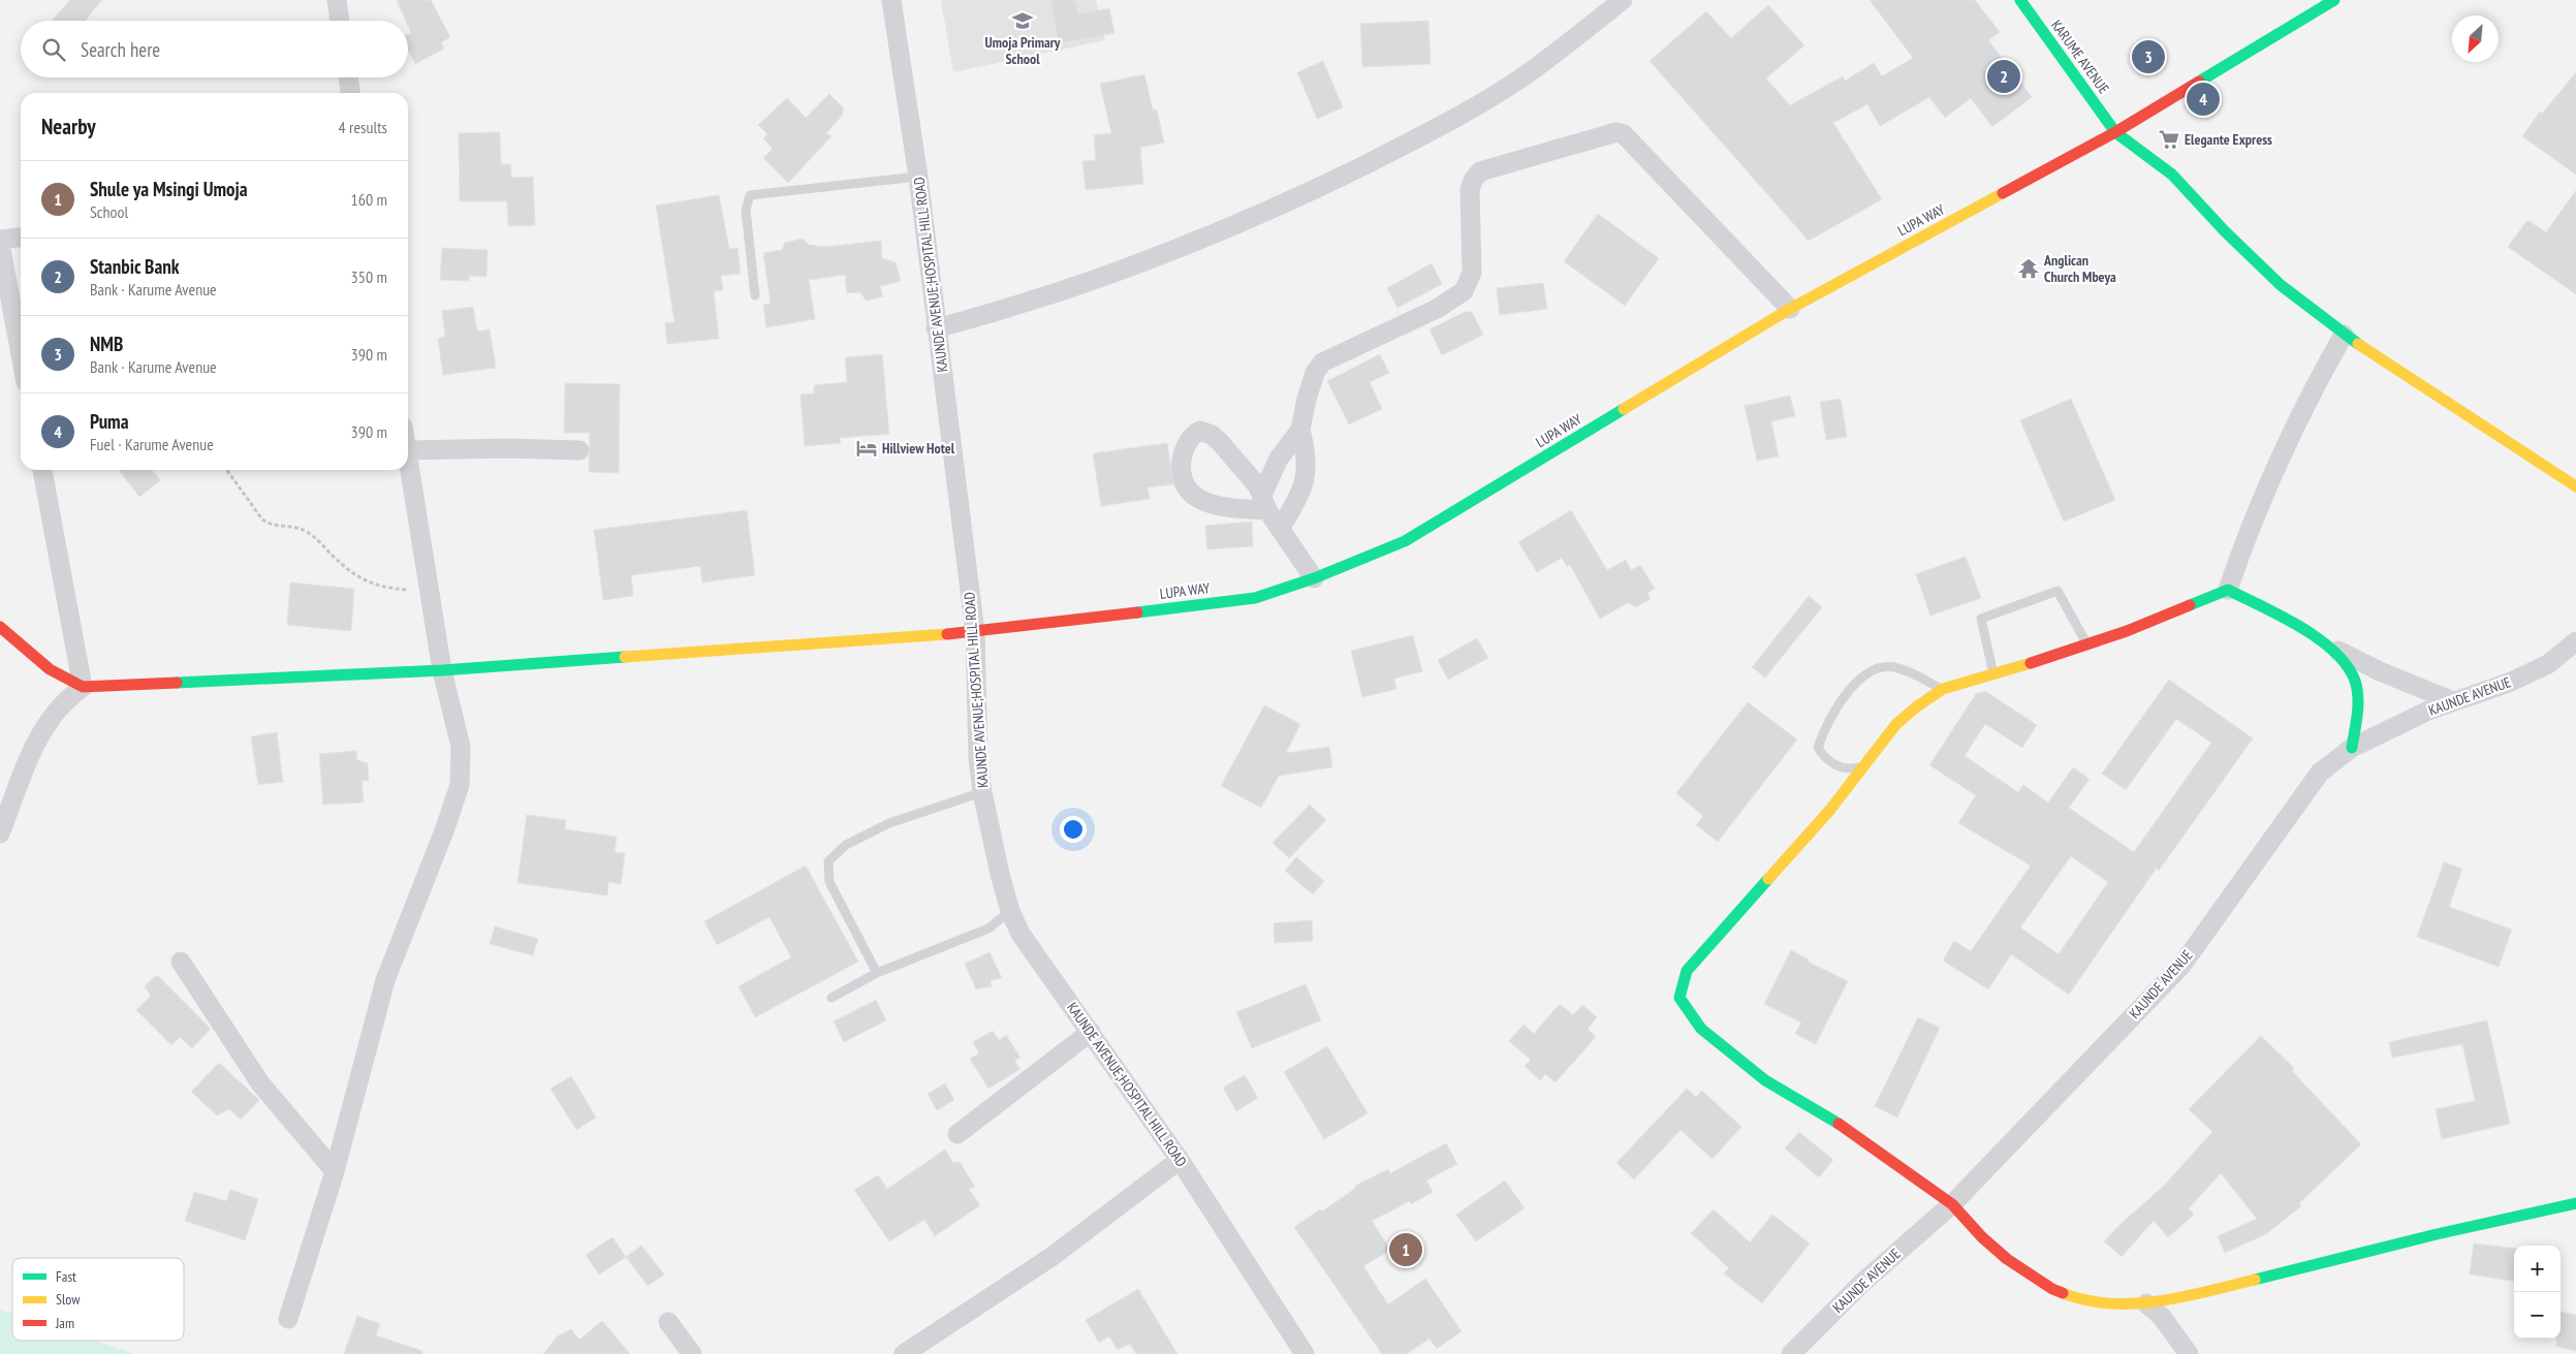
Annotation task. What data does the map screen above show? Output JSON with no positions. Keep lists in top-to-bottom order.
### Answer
{
  "streets": {
    "street": [
      "KARUME AVENUE",
      "LUPA WAY",
      "KAUNDE AVENUE;HOSPITAL HILL ROAD",
      "KAUNDE AVENUE"
    ]
  },
  "crossings": [
    ["KARUME AVENUE", "LUPA WAY"],
    ["LUPA WAY", "KAUNDE AVENUE;HOSPITAL HILL ROAD"]
  ],
  "places": {
    "school or university": ["Umoja Primary School"],
    "supermarket": ["Elegante Express"],
    "temple": ["Anglican Church Mbeya"],
    "hotel": ["Hillview Hotel"]
  },
  "legend": ["Fast", "Slow", "Jam"],
  "north": "bottom left",
  "page": {
    "search": "Search here",
    "pins": [
      "3",
      "2",
      "4",
      "1"
    ],
    "heading": ["Nearby", "4 results"],
    "list": [
      {
        "mark": "1",
        "name": "Shule ya Msingi Umoja",
        "note": "School",
        "value": "160 m"
      },
      {
        "mark": "2",
        "name": "Stanbic Bank",
        "note": "Bank · Karume Avenue",
        "value": "350 m"
      },
      {
        "mark": "3",
        "name": "NMB",
        "note": "Bank · Karume Avenue",
        "value": "390 m"
      },
      {
        "mark": "4",
        "name": "Puma",
        "note": "Fuel · Karume Avenue",
        "value": "390 m"
      }
    ],
    "map_buttons": ["+", "−"]
  }
}
